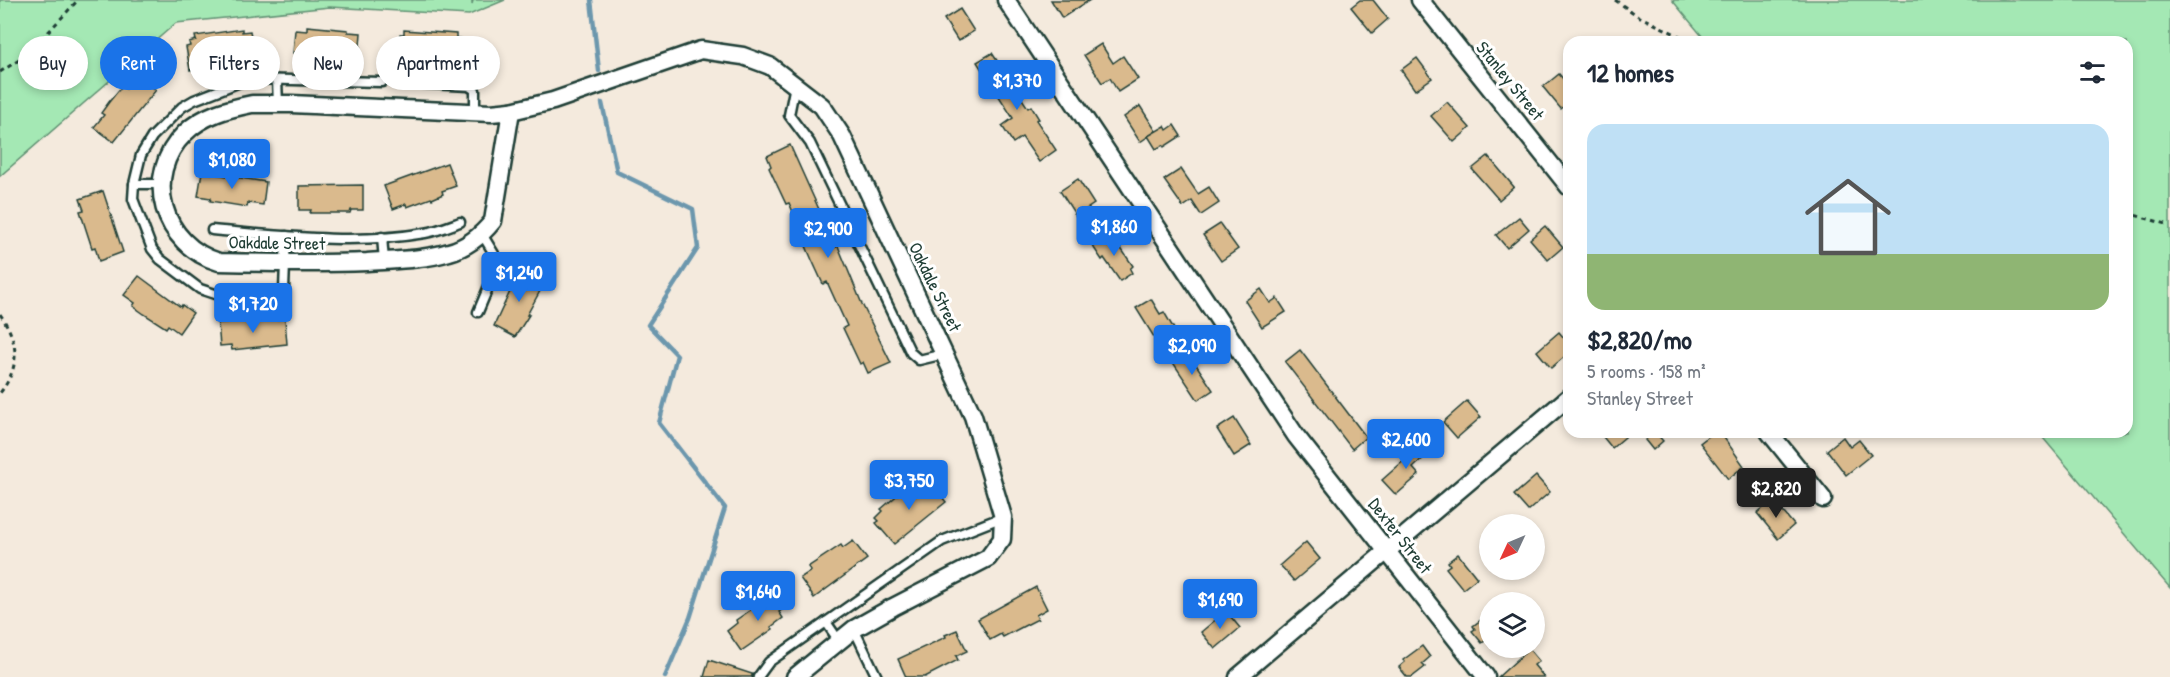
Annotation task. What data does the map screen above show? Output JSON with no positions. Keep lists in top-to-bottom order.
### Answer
{
  "streets": {
    "street": ["Stanley Street", "Oakdale Street", "Dexter Street"]
  },
  "north": "bottom left",
  "page": {
    "chip": [
      "Buy",
      "Rent",
      "Filters",
      "New",
      "Apartment"
    ],
    "heading": "12 homes",
    "price": [
      "$1,370",
      "$1,080",
      "$1,860",
      "$2,900",
      "$1,240",
      "$1,720",
      "$2,090",
      "$2,600",
      "$3,750",
      "$2,820",
      "$1,640",
      "$1,690"
    ],
    "list": [
      {
        "name": "$2,820/mo",
        "note": "5 rooms · 158 m² · Stanley Street"
      }
    ]
  }
}
